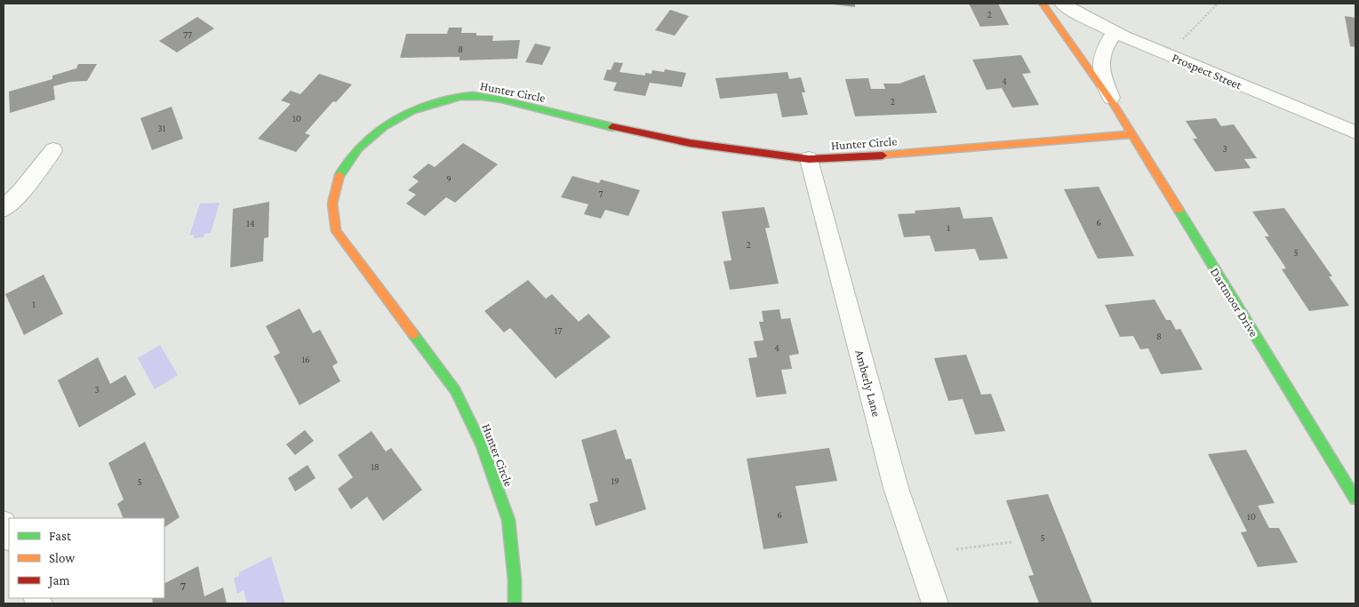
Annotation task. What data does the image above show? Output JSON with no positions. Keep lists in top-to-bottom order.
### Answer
{
  "streets": {
    "street": [
      "Prospect Street",
      "Hunter Circle",
      "Dartmoor Drive",
      "Amberly Lane"
    ]
  },
  "crossings": [
    ["Prospect Street", "Dartmoor Drive"],
    ["Hunter Circle", "Dartmoor Drive"],
    ["Hunter Circle", "Amberly Lane"]
  ],
  "house_numbers": [
    "2",
    "77",
    "8",
    "4",
    "2",
    "10",
    "31",
    "3",
    "9",
    "7",
    "6",
    "14",
    "1",
    "2",
    "5",
    "1",
    "17",
    "8",
    "4",
    "16",
    "3",
    "18",
    "19",
    "5",
    "6",
    "10",
    "5",
    "7"
  ],
  "legend": ["Fast", "Slow", "Jam"]
}
